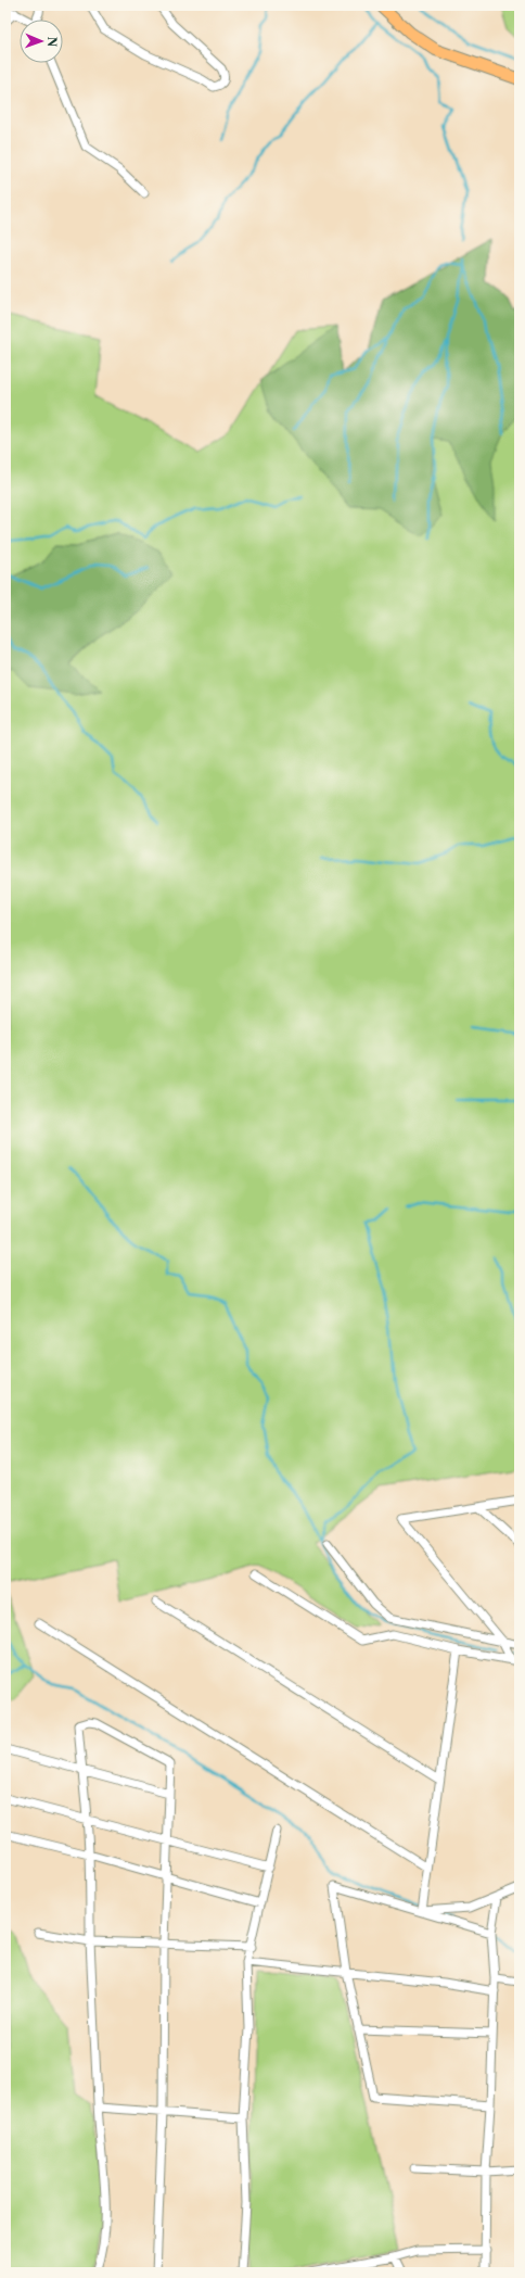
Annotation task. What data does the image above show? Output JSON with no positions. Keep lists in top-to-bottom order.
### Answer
{
  "north": "right"
}
